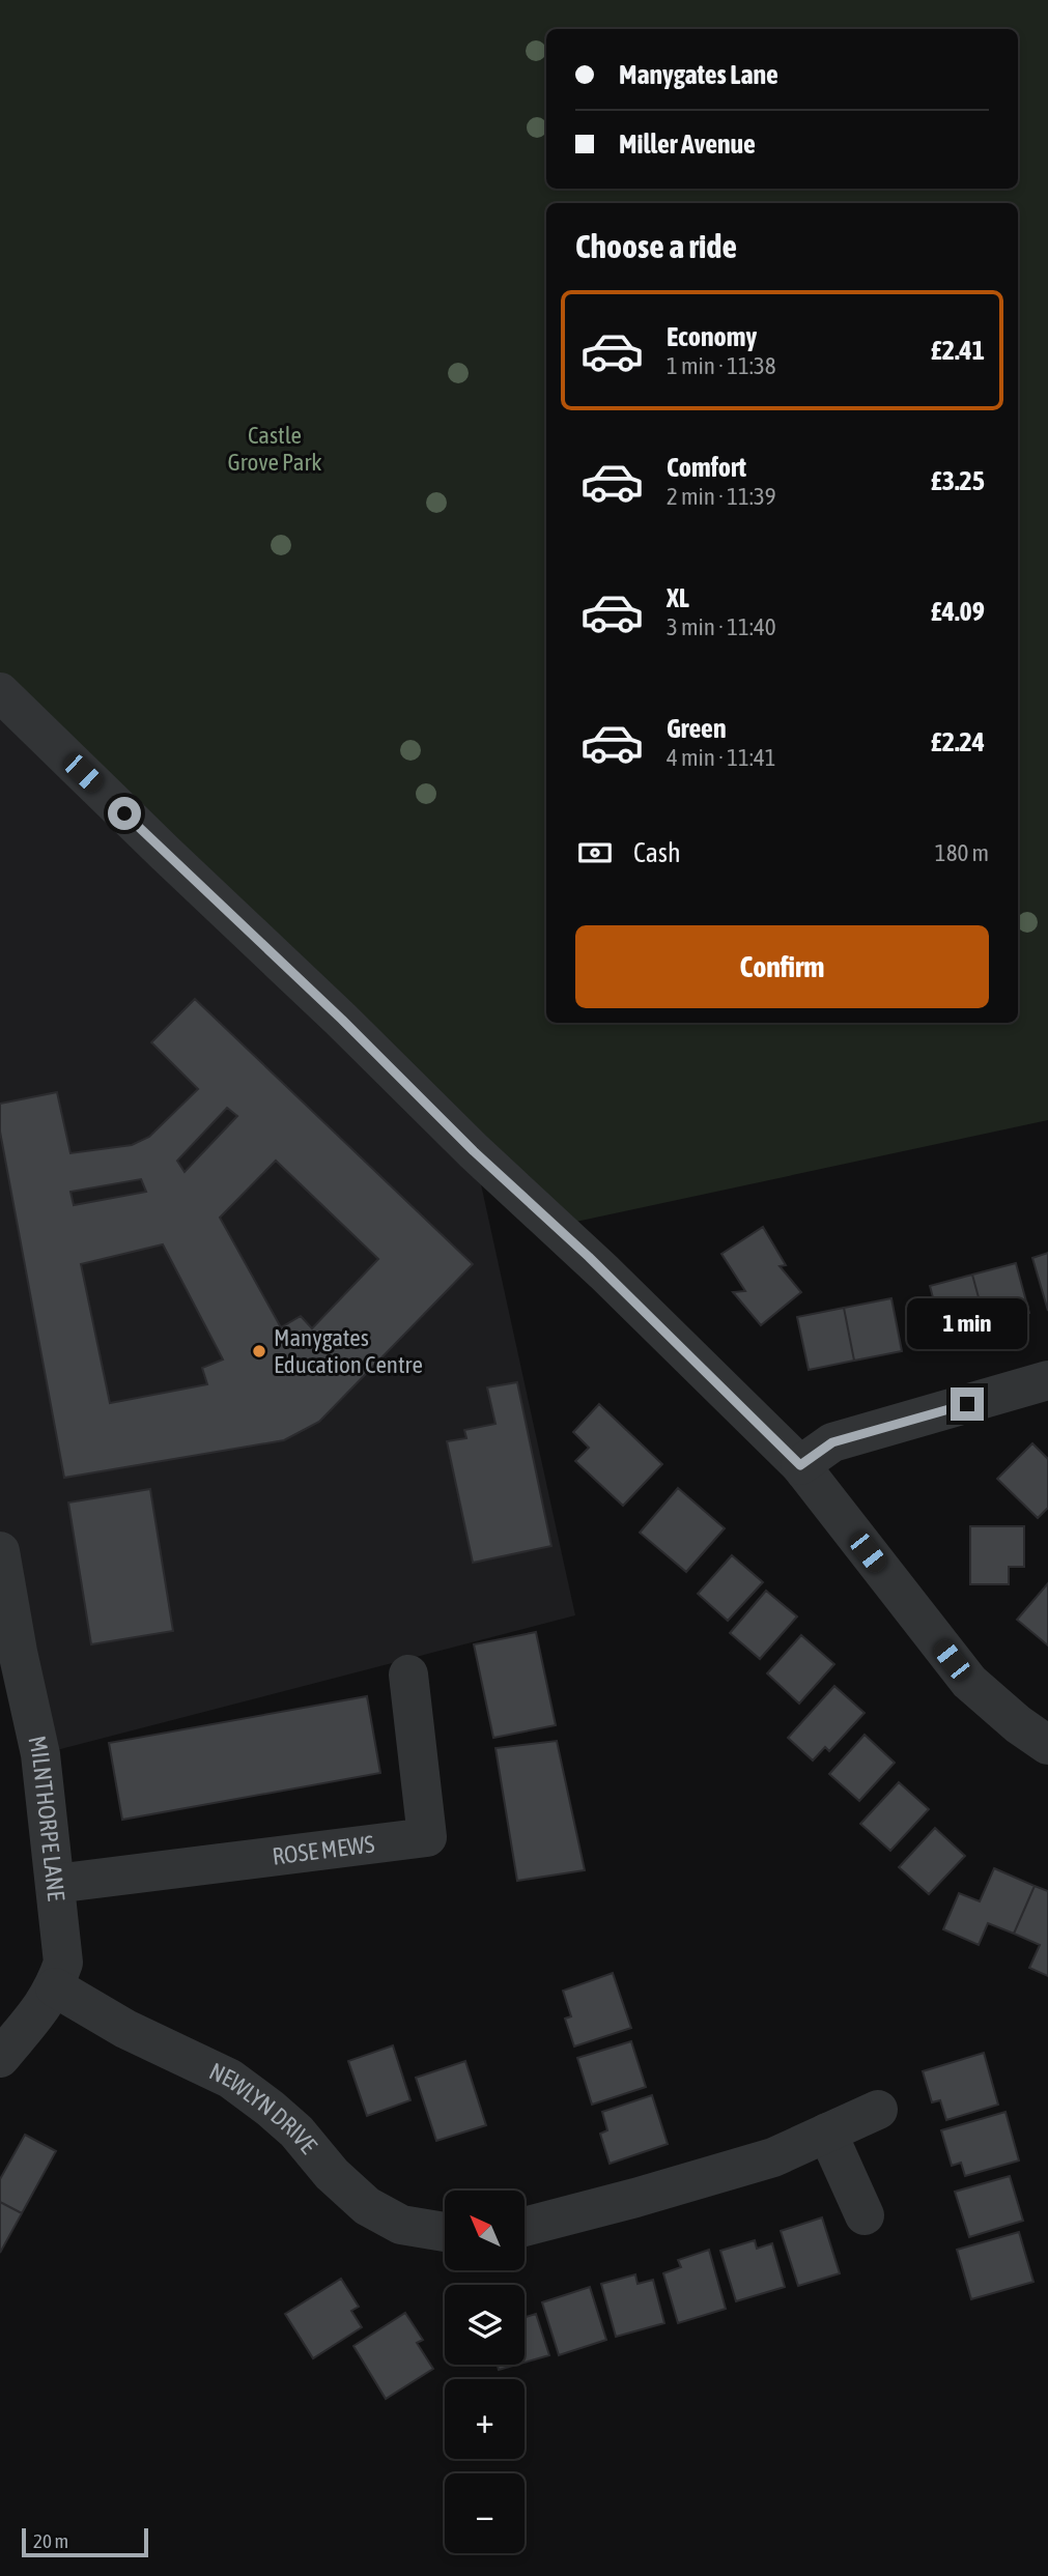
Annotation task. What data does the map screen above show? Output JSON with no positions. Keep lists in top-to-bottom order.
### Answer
{
  "streets": {
    "street": ["MILNTHORPE LANE", "ROSE MEWS", "NEWLYN DRIVE"]
  },
  "crossings": [
    ["MILNTHORPE LANE", "ROSE MEWS"],
    ["MILNTHORPE LANE", "NEWLYN DRIVE"]
  ],
  "parks": ["Castle Grove Park"],
  "places": ["Manygates Education Centre"],
  "scale_bar": "20 m",
  "north": "top left",
  "page": {
    "banner": ["Manygates Lane", "Miller Avenue"],
    "heading": "Choose a ride",
    "list": [
      {
        "name": "Economy",
        "note": "1 min · 11:38",
        "value": "£2.41"
      },
      {
        "name": "Comfort",
        "note": "2 min · 11:39",
        "value": "£3.25"
      },
      {
        "name": "XL",
        "note": "3 min · 11:40",
        "value": "£4.09"
      },
      {
        "name": "Green",
        "note": "4 min · 11:41",
        "value": "£2.24"
      }
    ],
    "pay": ["Cash", "180 m"],
    "buttons": "Confirm",
    "bubble": "1 min",
    "map_buttons": ["+", "−"],
    "scale": "20 m"
  }
}
